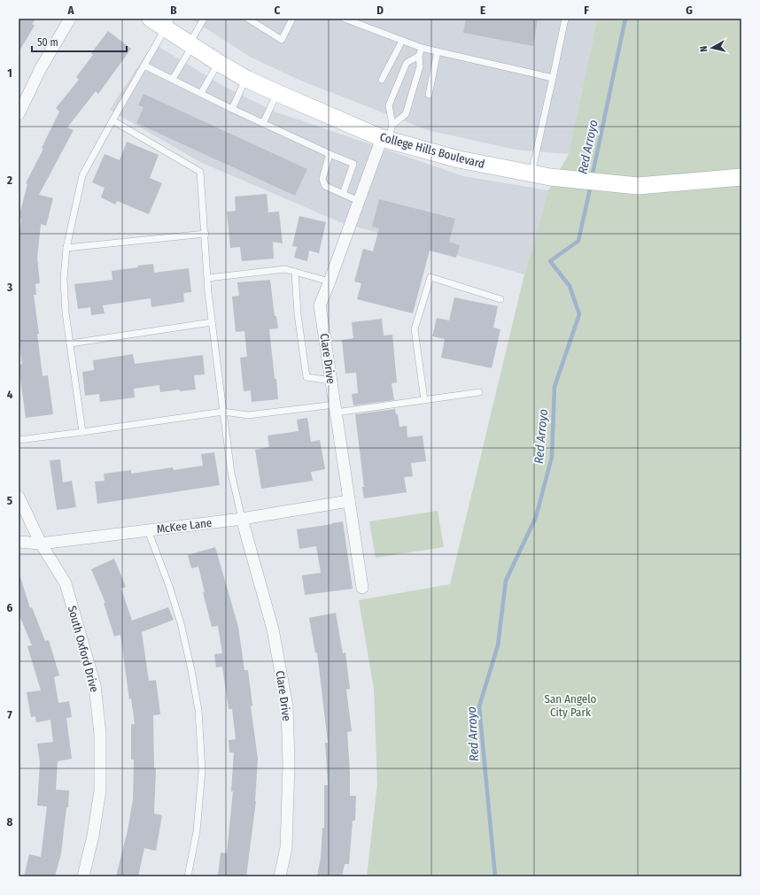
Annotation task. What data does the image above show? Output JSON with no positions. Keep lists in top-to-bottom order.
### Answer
{
  "streets": {
    "street": [
      "College Hills Boulevard",
      "Clare Drive",
      "McKee Lane",
      "South Oxford Drive"
    ]
  },
  "crossings": [
    ["College Hills Boulevard", "Clare Drive"],
    ["Clare Drive", "McKee Lane"],
    ["McKee Lane", "South Oxford Drive"]
  ],
  "water": ["Red Arroyo"],
  "parks": ["San Angelo City Park"],
  "scale_bar": "50 m",
  "north": "left",
  "grid": {
    "columns": [
      "A",
      "B",
      "C",
      "D",
      "E",
      "F",
      "G"
    ],
    "rows": [
      "1",
      "2",
      "3",
      "4",
      "5",
      "6",
      "7",
      "8"
    ]
  }
}
